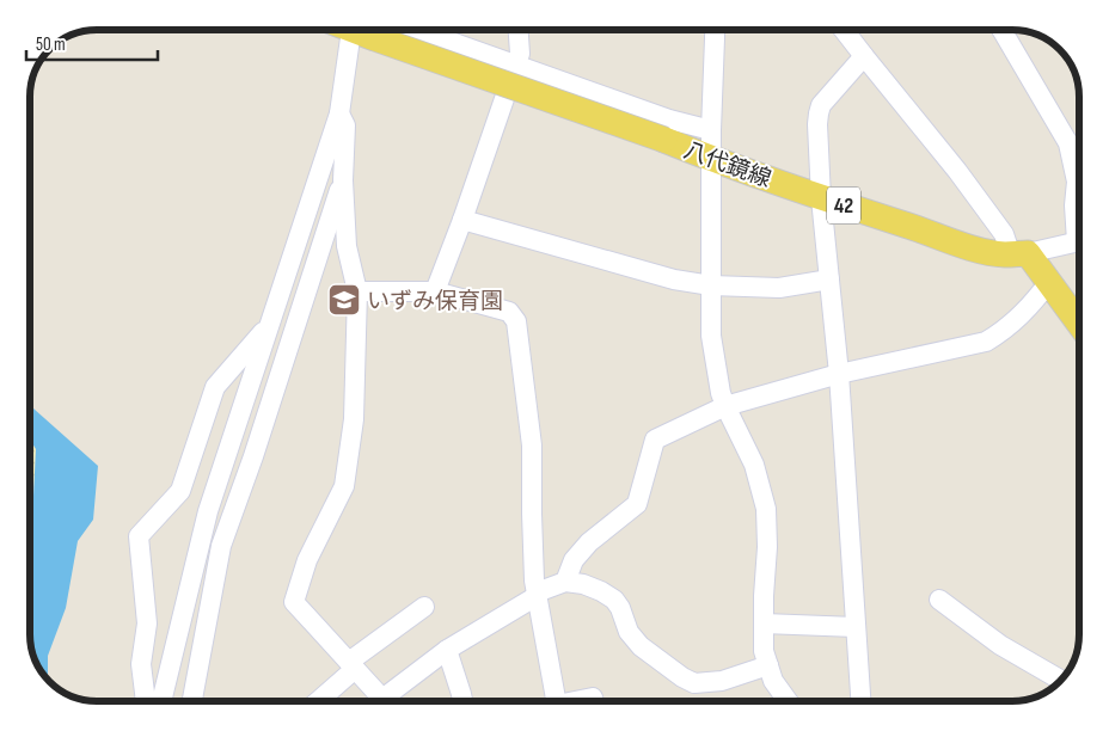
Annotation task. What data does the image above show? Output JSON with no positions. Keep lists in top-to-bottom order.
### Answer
{
  "streets": {
    "main road": ["八代鏡線", "42"]
  },
  "places": {
    "school or university": ["いずみ保育園"]
  },
  "scale_bar": "50 m"
}
